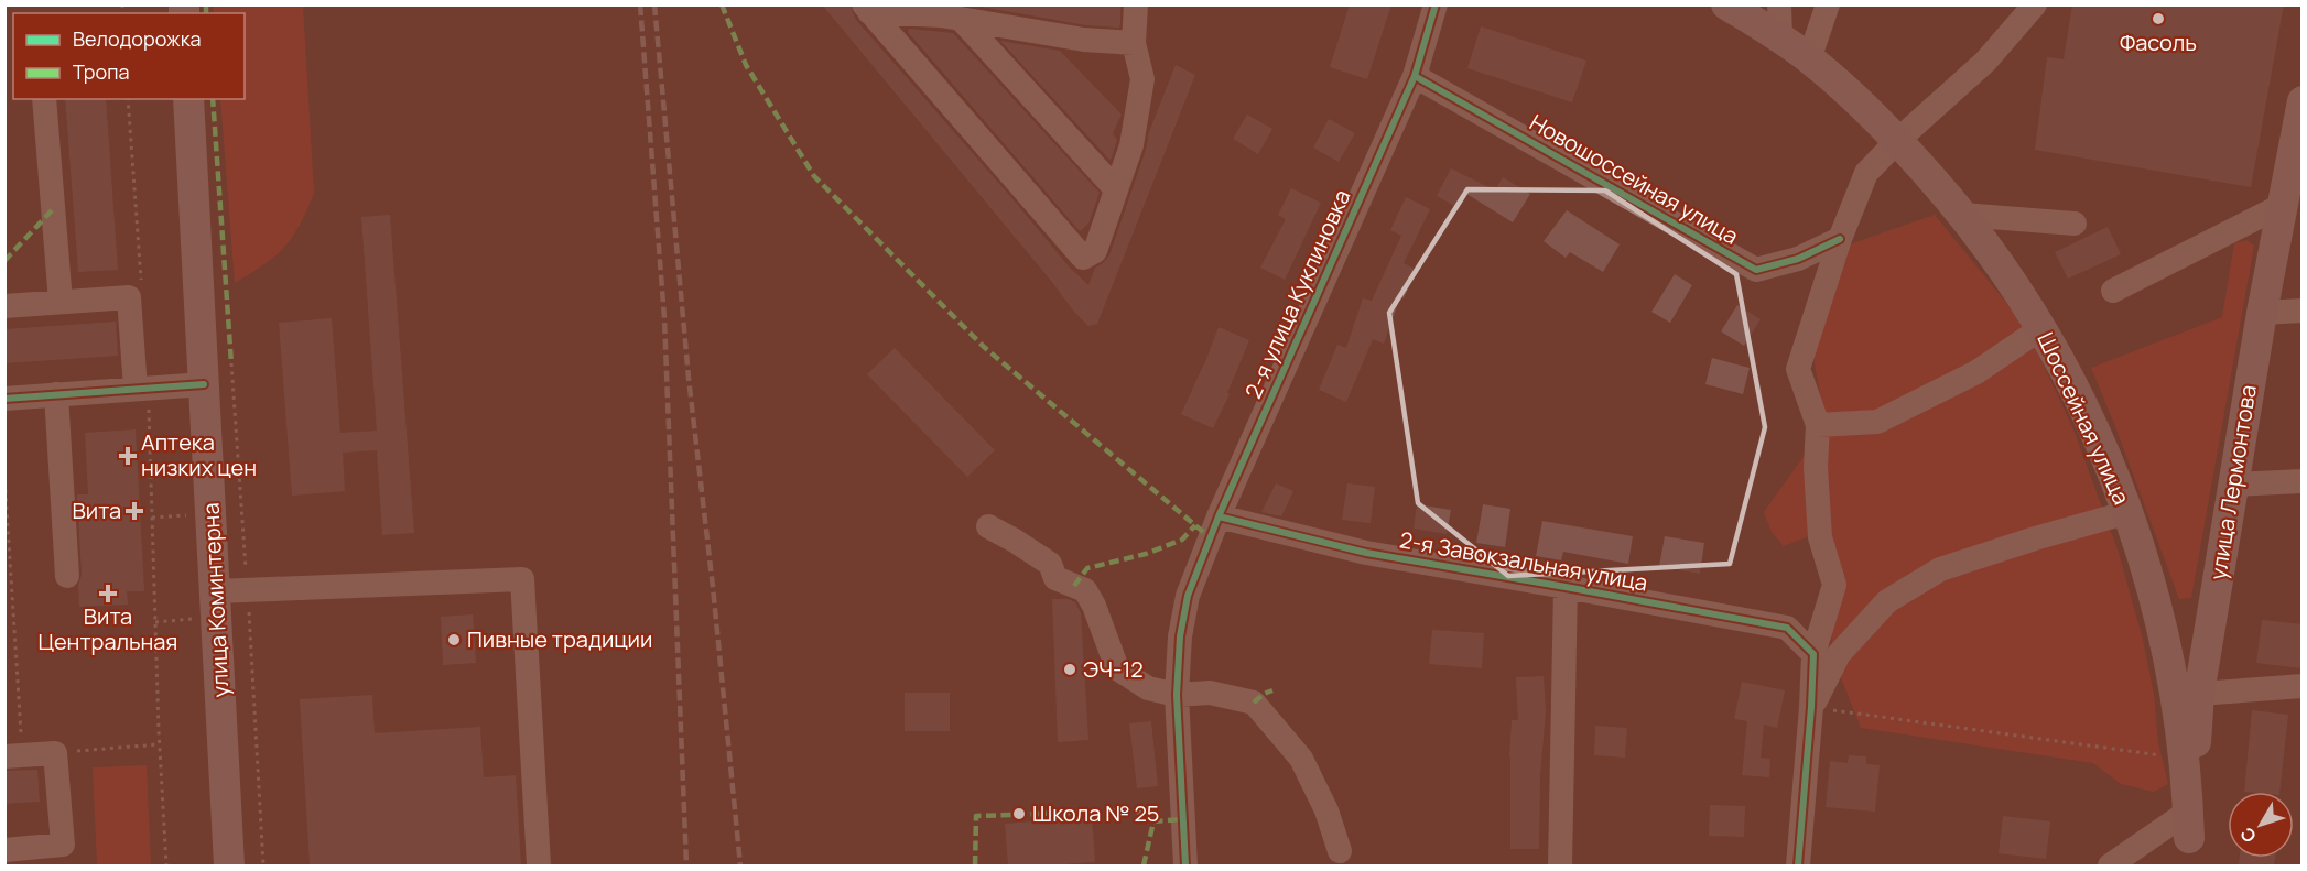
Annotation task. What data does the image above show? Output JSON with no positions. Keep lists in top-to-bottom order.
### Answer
{
  "streets": {
    "main road": ["Шоссейная улица", "улица Лермонтова", "улица Коминтерна"],
    "street": ["Новошоссейная улица", "2-я улица Куклиновка", "2-я Завокзальная улица"]
  },
  "crossings": [
    ["Новошоссейная улица", "2-я улица Куклиновка"],
    ["2-я улица Куклиновка", "2-я Завокзальная улица"],
    ["Шоссейная улица", "улица Лермонтова"]
  ],
  "places": {
    "other": [
      "Фасоль",
      "Пивные традиции",
      "ЭЧ-12",
      "Школа № 25"
    ],
    "health": ["Аптека низких цен", "Вита", "Вита Центральная"]
  },
  "legend": ["Велодорожка", "Тропа"],
  "north": "bottom left"
}
